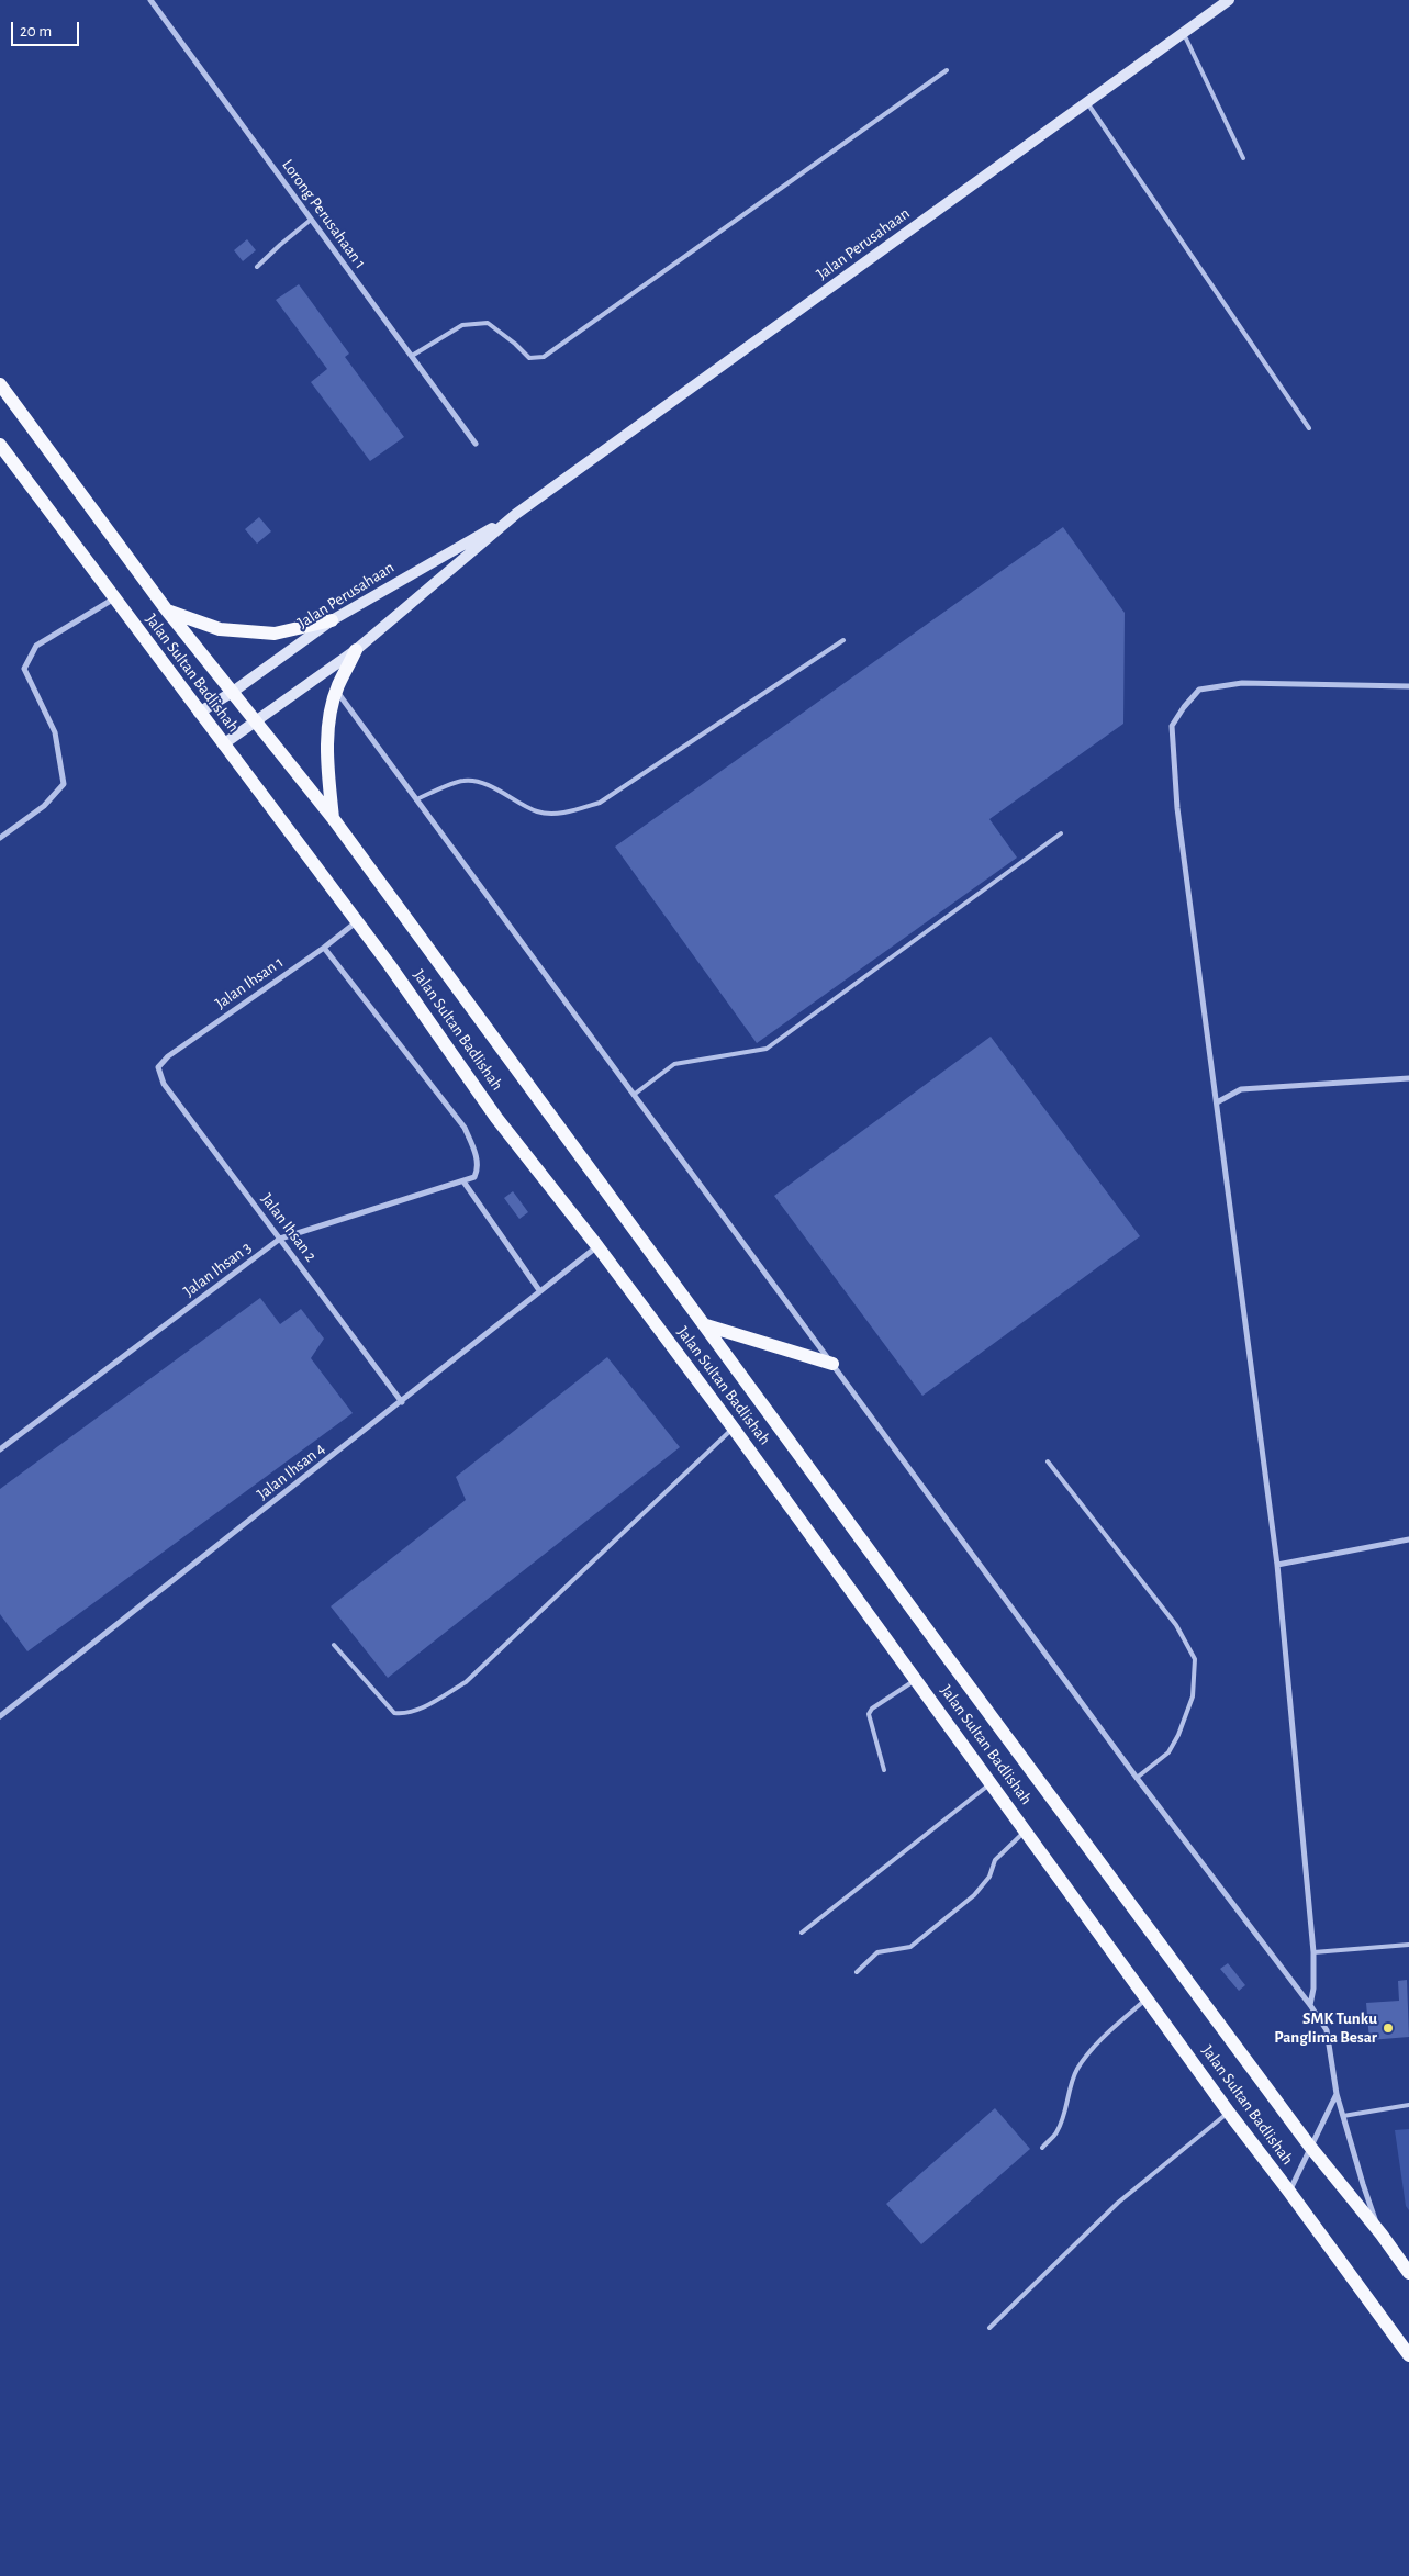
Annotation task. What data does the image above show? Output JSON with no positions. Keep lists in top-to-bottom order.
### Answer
{
  "streets": {
    "main road": ["Jalan Perusahaan", "Jalan Sultan Badlishah"],
    "street": [
      "Lorong Perusahaan 1",
      "Jalan Ihsan 1",
      "Jalan Ihsan 2",
      "Jalan Ihsan 3",
      "Jalan Ihsan 4"
    ]
  },
  "crossings": [
    ["Jalan Perusahaan", "Jalan Sultan Badlishah"],
    ["Jalan Sultan Badlishah", "Jalan Ihsan 1"],
    ["Jalan Sultan Badlishah", "Jalan Ihsan 4"],
    ["Jalan Ihsan 1", "Jalan Ihsan 2"],
    ["Jalan Ihsan 1", "Jalan Ihsan 3"],
    ["Jalan Ihsan 2", "Jalan Ihsan 3"],
    ["Jalan Ihsan 2", "Jalan Ihsan 4"]
  ],
  "places": ["SMK Tunku Panglima Besar"],
  "scale_bar": "20 m"
}
